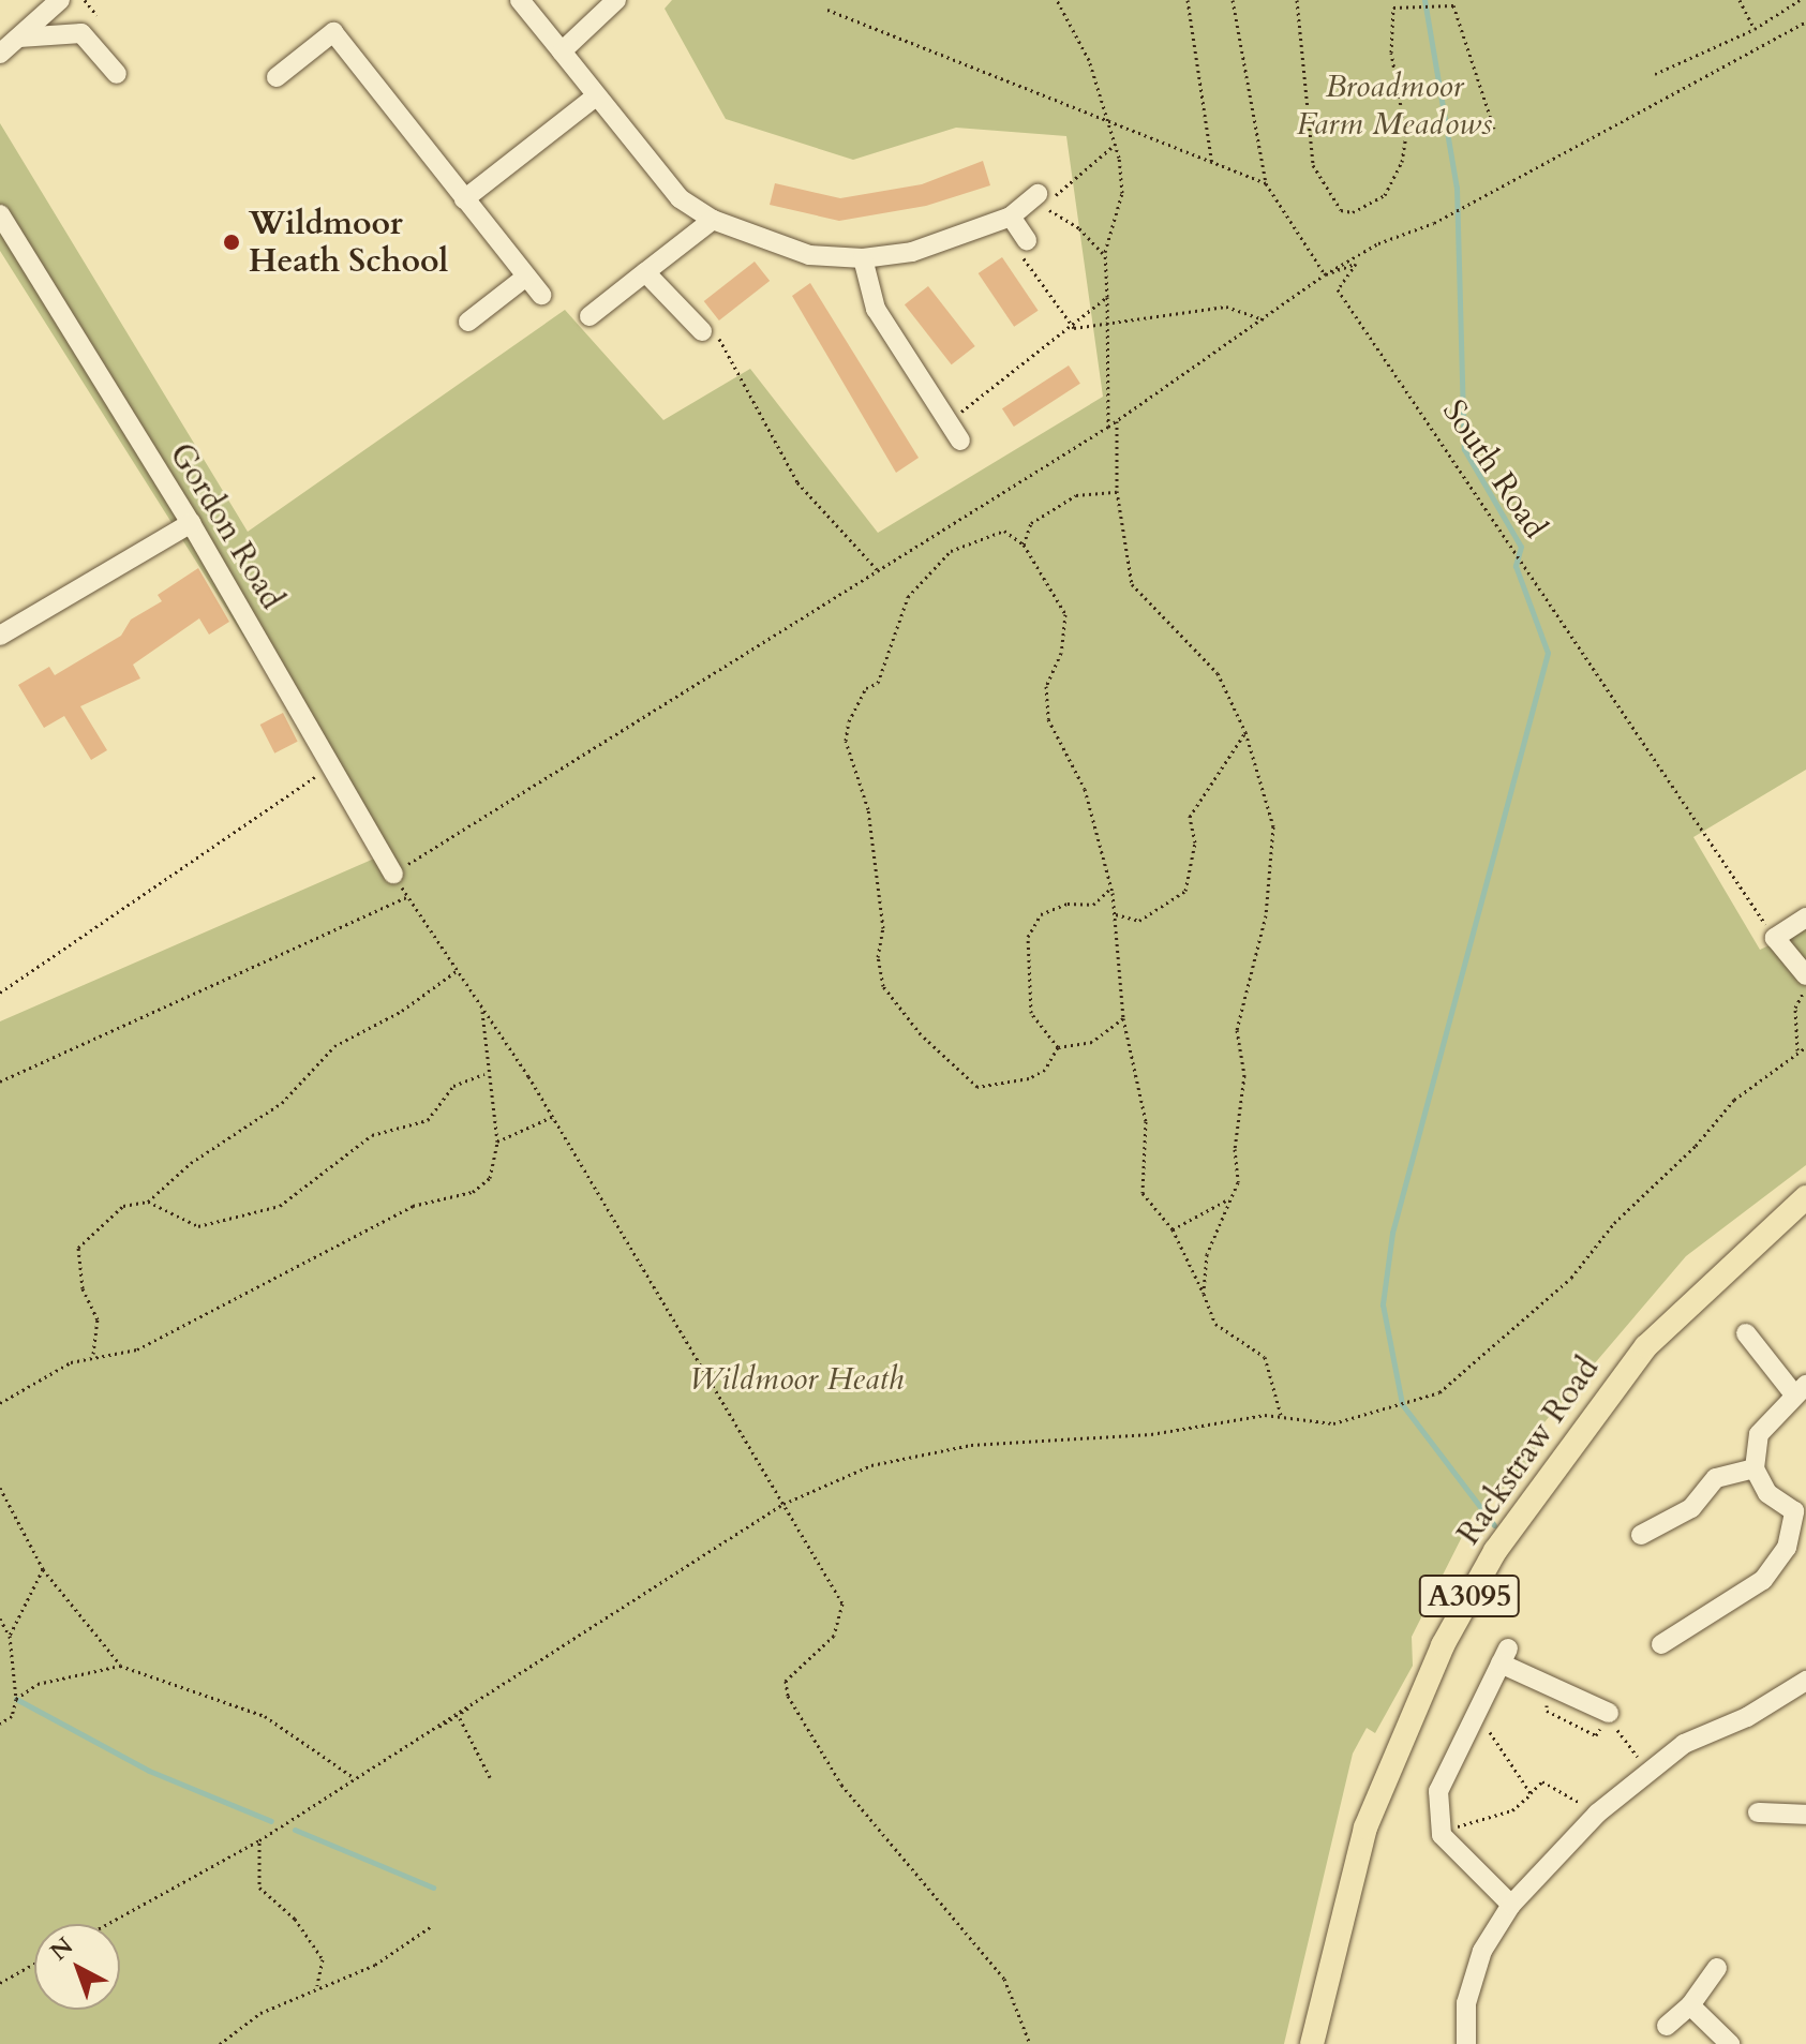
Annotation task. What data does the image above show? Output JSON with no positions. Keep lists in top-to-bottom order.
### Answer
{
  "streets": {
    "main road": ["Rackstraw Road", "A3095"],
    "street": ["Gordon Road"],
    "path": ["South Road"]
  },
  "parks": ["Broadmoor Farm Meadows", "Wildmoor Heath"],
  "places": ["Wildmoor Heath School"],
  "north": "top left"
}
